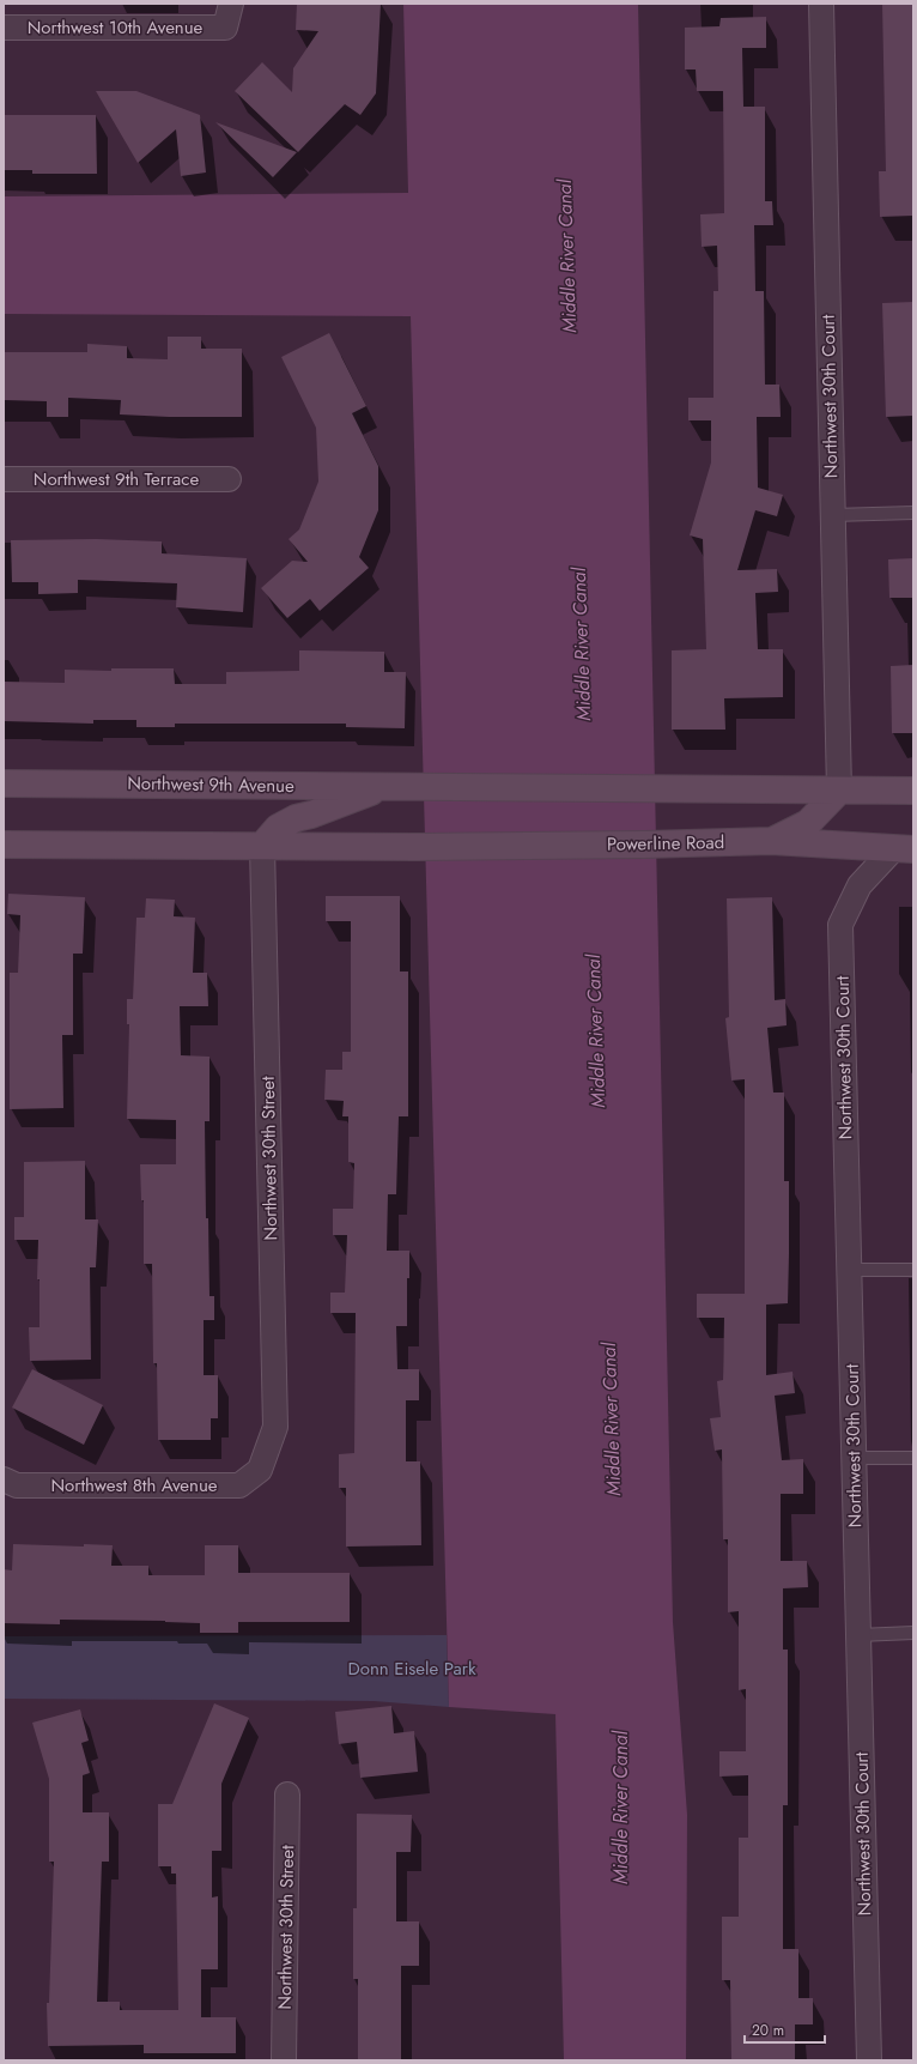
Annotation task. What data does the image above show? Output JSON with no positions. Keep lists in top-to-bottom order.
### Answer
{
  "streets": {
    "main road": ["Northwest 9th Avenue", "Powerline Road"],
    "street": [
      "Northwest 10th Avenue",
      "Northwest 30th Court",
      "Northwest 9th Terrace",
      "Northwest 30th Street",
      "Northwest 8th Avenue"
    ]
  },
  "crossings": [
    ["Northwest 30th Court", "Northwest 9th Avenue"],
    ["Northwest 30th Court", "Powerline Road"],
    ["Powerline Road", "Northwest 30th Street"],
    ["Northwest 30th Street", "Northwest 8th Avenue"]
  ],
  "water": ["Middle River Canal"],
  "parks": ["Donn Eisele Park"],
  "scale_bar": "20 m"
}
